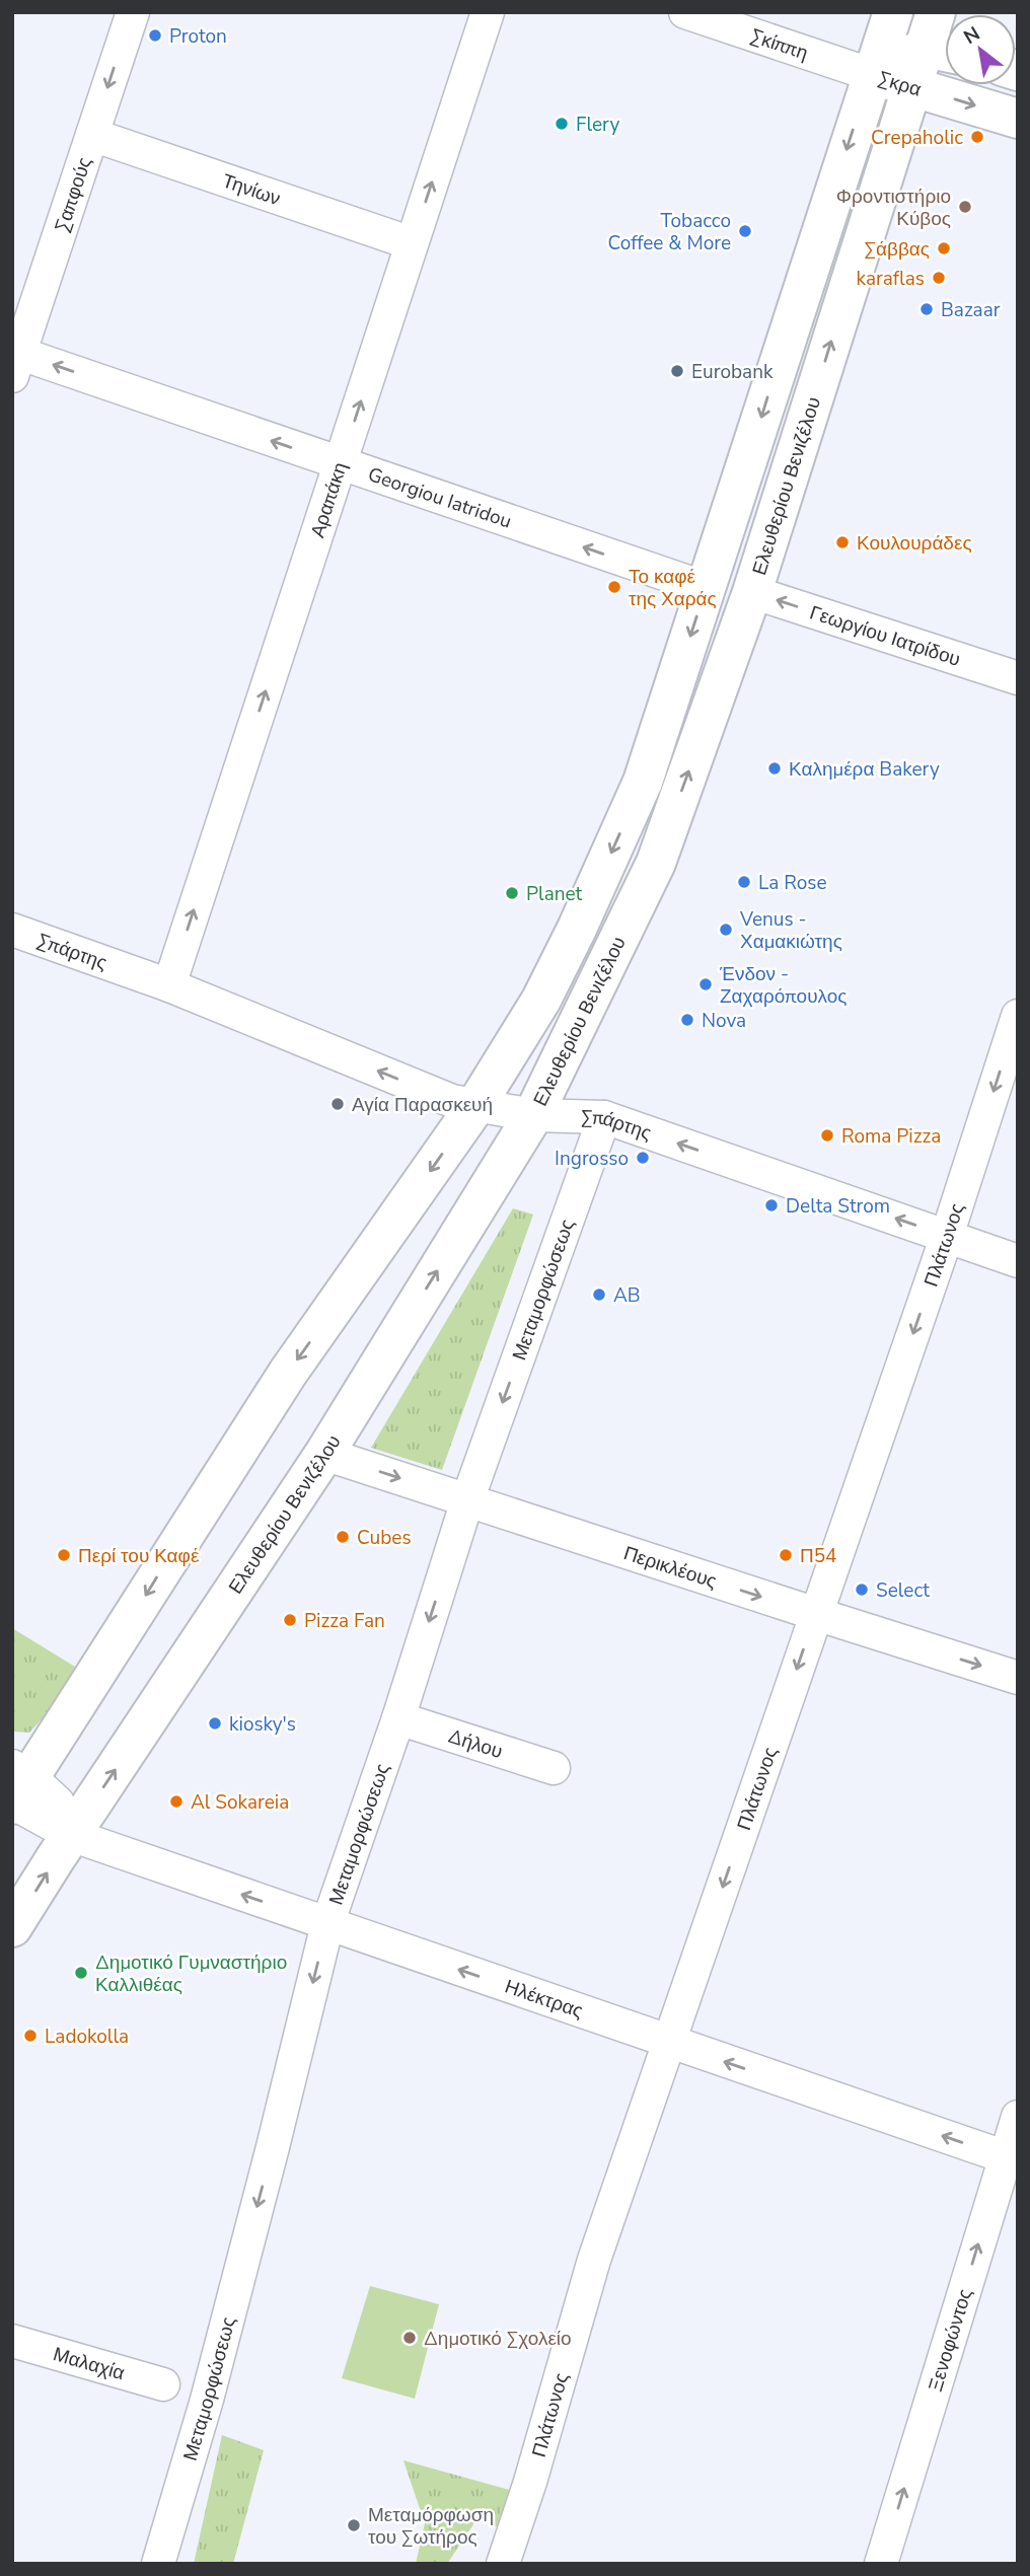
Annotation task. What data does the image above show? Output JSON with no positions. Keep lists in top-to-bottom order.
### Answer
{
  "streets": {
    "main road": ["Σκρα", "Ελευθερίου Βενιζέλου"],
    "street": [
      "Σκίππη",
      "Τηνίων",
      "Σαπφούς",
      "Georgiou Iatridou",
      "Αραπάκη",
      "Γεωργίου Ιατρίδου",
      "Σπάρτης",
      "Πλάτωνος",
      "Μεταμορφώσεως",
      "Περικλέους",
      "Δήλου",
      "Ηλέκτρας",
      "Ξενοφώντος",
      "Μαλαχία"
    ]
  },
  "crossings": [
    ["Σκίππη", "Σκρα"],
    ["Σκρα", "Ελευθερίου Βενιζέλου"],
    ["Τηνίων", "Σαπφούς"],
    ["Τηνίων", "Αραπάκη"],
    ["Σαπφούς", "Georgiou Iatridou"],
    ["Ελευθερίου Βενιζέλου", "Γεωργίου Ιατρίδου"],
    ["Ελευθερίου Βενιζέλου", "Σπάρτης"],
    ["Ελευθερίου Βενιζέλου", "Περικλέους"],
    ["Ελευθερίου Βενιζέλου", "Ηλέκτρας"],
    ["Georgiou Iatridou", "Αραπάκη"],
    ["Αραπάκη", "Σπάρτης"],
    ["Σπάρτης", "Πλάτωνος"],
    ["Σπάρτης", "Μεταμορφώσεως"],
    ["Πλάτωνος", "Περικλέους"],
    ["Πλάτωνος", "Ηλέκτρας"],
    ["Μεταμορφώσεως", "Περικλέους"],
    ["Μεταμορφώσεως", "Δήλου"],
    ["Μεταμορφώσεως", "Ηλέκτρας"],
    ["Ηλέκτρας", "Ξενοφώντος"]
  ],
  "one_way": [
    "Σκρα",
    "Σαπφούς",
    "Georgiou Iatridou",
    "Αραπάκη",
    "Γεωργίου Ιατρίδου",
    "Σπάρτης",
    "Πλάτωνος",
    "Μεταμορφώσεως",
    "Περικλέους",
    "Ηλέκτρας",
    "Ξενοφώντος"
  ],
  "places": [
    "Proton",
    "Flery",
    "Crepaholic",
    "Φροντιστήριο Κύβος",
    "Tobacco Coffee & More",
    "Σάββας",
    "karaflas",
    "Bazaar",
    "Eurobank",
    "Κουλουράδες",
    "Το καφέ της Χαράς",
    "Καλημέρα Bakery",
    "La Rose",
    "Planet",
    "Venus - Χαμακιώτης",
    "Ένδον - Ζαχαρόπουλος",
    "Nova",
    "Αγία Παρασκευή",
    "Roma Pizza",
    "Ingrosso",
    "Delta Strom",
    "AB",
    "Cubes",
    "Περί του Καφέ",
    "Π54",
    "Select",
    "Pizza Fan",
    "kiosky's",
    "Al Sokareia",
    "Δημοτικό Γυμναστήριο Καλλιθέας",
    "Ladokolla",
    "Δημοτικό Σχολείο",
    "Μεταμόρφωση του Σωτήρος"
  ],
  "north": "top left"
}
